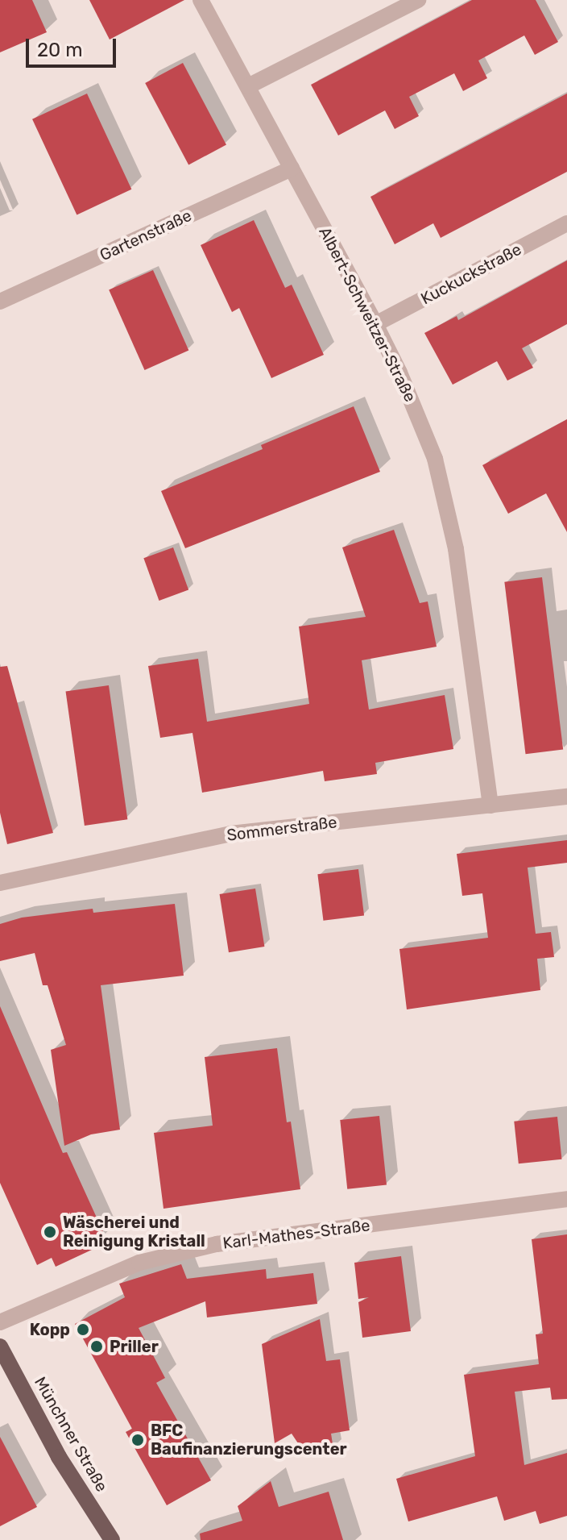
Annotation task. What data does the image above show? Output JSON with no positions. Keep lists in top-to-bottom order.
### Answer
{
  "streets": {
    "main road": ["Münchner Straße"],
    "street": [
      "Gartenstraße",
      "Kuckuckstraße",
      "Albert-Schweitzer-Straße",
      "Sommerstraße",
      "Karl-Mathes-Straße"
    ]
  },
  "crossings": [
    ["Gartenstraße", "Albert-Schweitzer-Straße"],
    ["Kuckuckstraße", "Albert-Schweitzer-Straße"],
    ["Albert-Schweitzer-Straße", "Sommerstraße"]
  ],
  "places": [
    "Wäscherei und Reinigung Kristall",
    "Kopp",
    "Priller",
    "BFC Baufinanzierungscenter"
  ],
  "scale_bar": "20 m"
}
